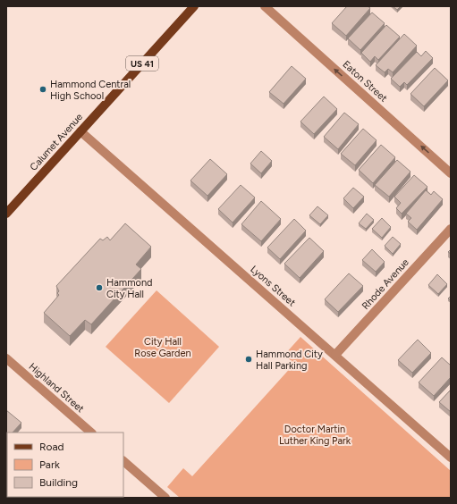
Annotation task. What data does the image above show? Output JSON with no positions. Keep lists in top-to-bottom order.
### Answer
{
  "streets": {
    "main road": ["US 41", "Calumet Avenue"],
    "street": [
      "Eaton Street",
      "Rhode Avenue",
      "Lyons Street",
      "Highland Street"
    ]
  },
  "crossings": [
    ["Calumet Avenue", "Lyons Street"],
    ["Rhode Avenue", "Lyons Street"]
  ],
  "one_way": ["Eaton Street"],
  "parks": ["City Hall Rose Garden", "Doctor Martin Luther King Park"],
  "places": ["Hammond Central High School", "Hammond City Hall", "Hammond City Hall Parking"],
  "legend": ["Road", "Park", "Building"]
}
